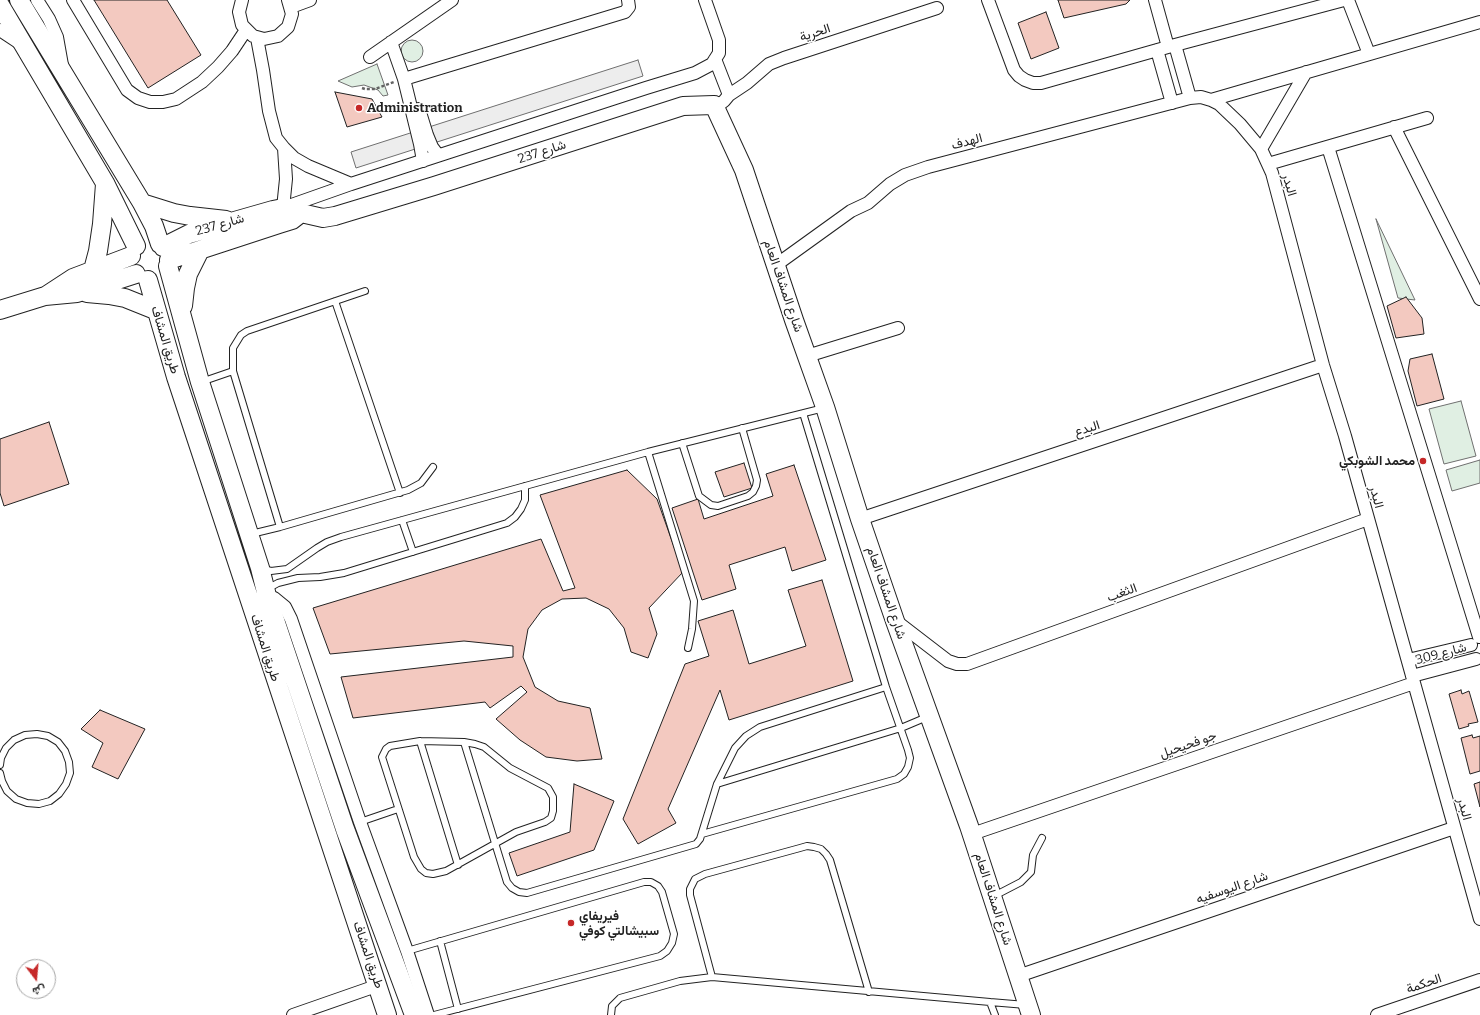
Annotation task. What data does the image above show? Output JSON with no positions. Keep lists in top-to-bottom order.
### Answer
{
  "streets": {
    "street": [
      "الحرية",
      "الهدف",
      "شارع 237",
      "البدر",
      "شارع المشاف العام",
      "طريق المشاف",
      "البدع",
      "الثغب",
      "شارع 309",
      "جو فحيحيل",
      "شارع اليوسفيه",
      "الحكمة"
    ]
  },
  "crossings": [
    ["الحرية", "شارع 237"],
    ["الحرية", "شارع المشاف العام"],
    ["الهدف", "شارع المشاف العام"],
    ["شارع 237", "شارع المشاف العام"],
    ["شارع 237", "طريق المشاف"],
    ["البدر", "البدع"],
    ["البدر", "الثغب"],
    ["البدر", "شارع 309"],
    ["البدر", "جو فحيحيل"],
    ["البدر", "شارع اليوسفيه"],
    ["شارع المشاف العام", "البدع"],
    ["شارع المشاف العام", "الثغب"],
    ["شارع المشاف العام", "جو فحيحيل"],
    ["شارع المشاف العام", "شارع اليوسفيه"],
    ["شارع 309", "جو فحيحيل"]
  ],
  "places": ["Administration", "محمد الشوبكي", "فيريفاي سبيشالتي كوفي"],
  "north": "bottom"
}
